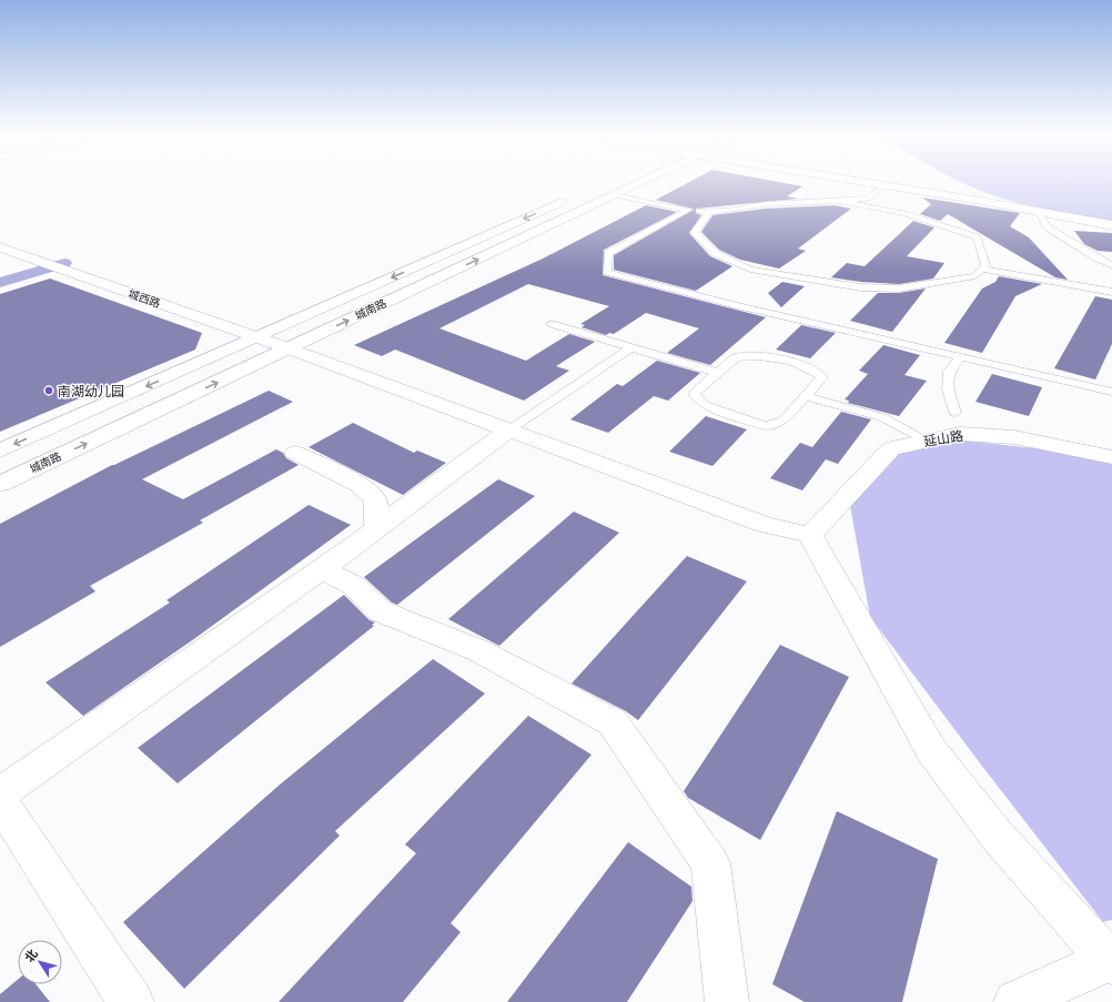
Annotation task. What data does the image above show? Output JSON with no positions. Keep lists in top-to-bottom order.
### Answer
{
  "streets": {
    "street": ["城西路", "城南路", "延山路"]
  },
  "crossings": [
    ["城西路", "城南路"],
    ["城西路", "延山路"]
  ],
  "places": ["南湖幼儿园"],
  "north": "top left"
}
